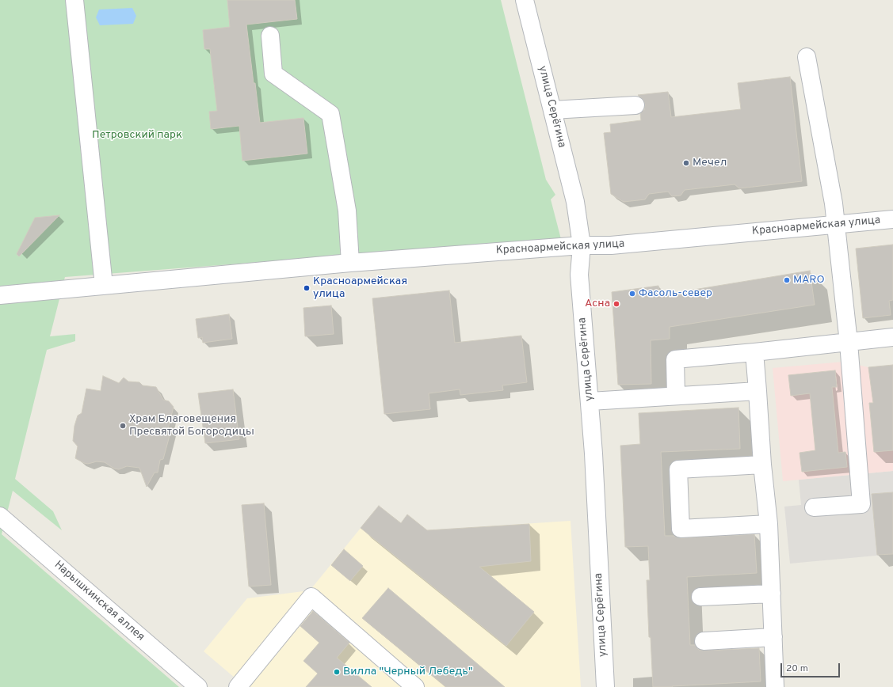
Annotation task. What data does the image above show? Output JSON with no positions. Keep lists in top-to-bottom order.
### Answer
{
  "streets": {
    "street": ["улица Серёгина", "Красноармейская улица", "Нарышкинская аллея"]
  },
  "crossings": [
    ["улица Серёгина", "Красноармейская улица"]
  ],
  "parks": ["Петровский парк"],
  "places": [
    "Мечел",
    "MARO",
    "Красноармейская улица",
    "Фасоль-север",
    "Асна",
    "Храм Благовещения Пресвятой Богородицы",
    "Вилла \"Черный Лебедь\""
  ],
  "scale_bar": "20 m"
}
